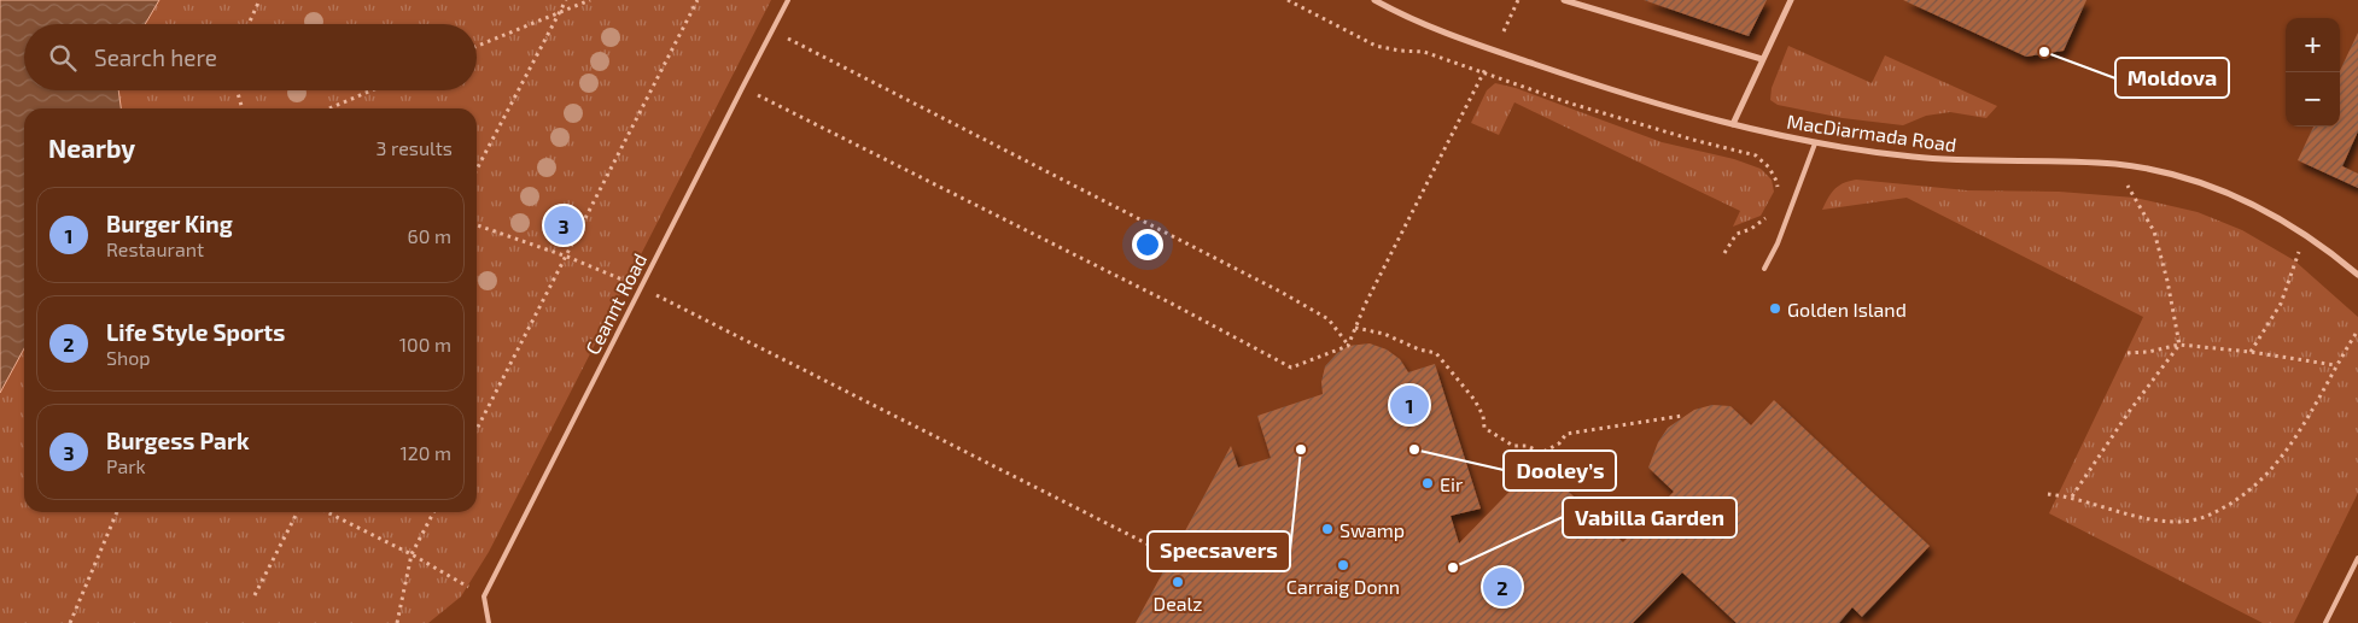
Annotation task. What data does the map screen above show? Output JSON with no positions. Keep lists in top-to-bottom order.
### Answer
{
  "streets": {
    "street": ["MacDiarmada Road"],
    "lane": ["Ceannt Road"]
  },
  "places": [
    "Moldova",
    "Golden Island",
    "Specsavers",
    "Dooley’s",
    "Eir",
    "Swamp",
    "Carraig Donn",
    "Vabilla Garden",
    "Dealz"
  ],
  "page": {
    "map_buttons": ["+", "−"],
    "search": "Search here",
    "heading": ["Nearby", "3 results"],
    "list": [
      {
        "mark": "1",
        "name": "Burger King",
        "note": "Restaurant",
        "value": "60 m"
      },
      {
        "mark": "2",
        "name": "Life Style Sports",
        "note": "Shop",
        "value": "100 m"
      },
      {
        "mark": "3",
        "name": "Burgess Park",
        "note": "Park",
        "value": "120 m"
      }
    ],
    "pins": ["3", "1", "2"]
  }
}
